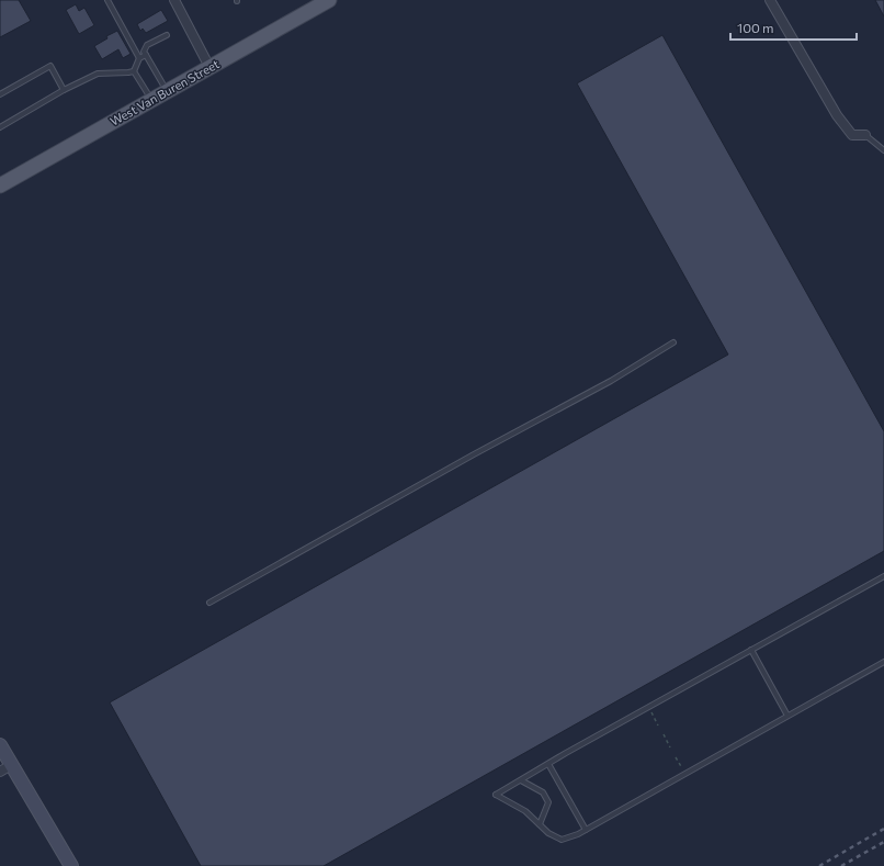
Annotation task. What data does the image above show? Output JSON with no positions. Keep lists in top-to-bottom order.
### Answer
{
  "streets": {
    "main road": ["West Van Buren Street"]
  },
  "scale_bar": "100 m"
}
